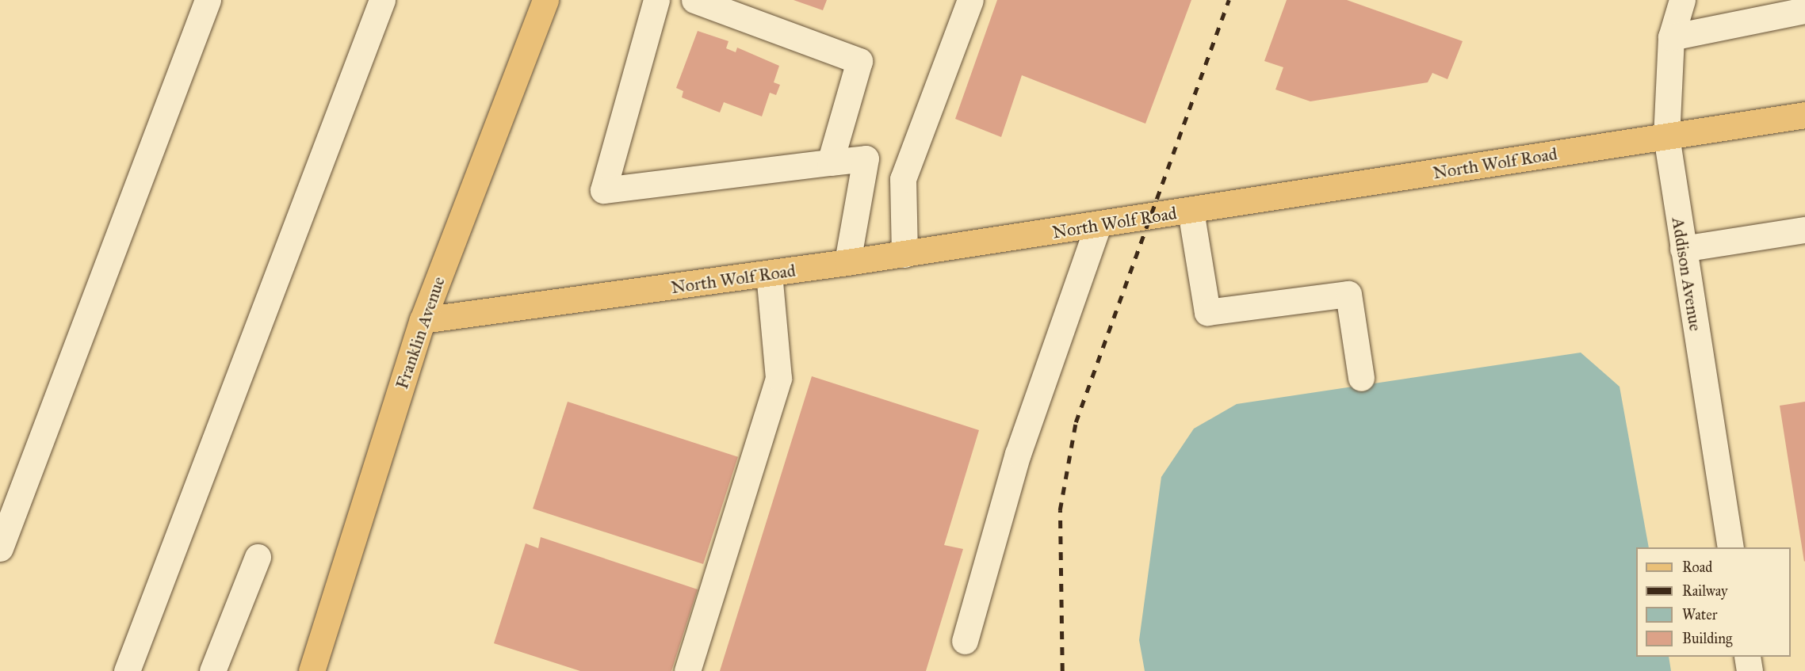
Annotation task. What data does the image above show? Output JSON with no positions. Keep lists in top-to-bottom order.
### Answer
{
  "streets": {
    "main road": ["North Wolf Road", "Franklin Avenue"],
    "street": ["Addison Avenue"]
  },
  "crossings": [
    ["North Wolf Road", "Addison Avenue"],
    ["North Wolf Road", "Franklin Avenue"]
  ],
  "legend": [
    "Road",
    "Railway",
    "Water",
    "Building"
  ]
}
